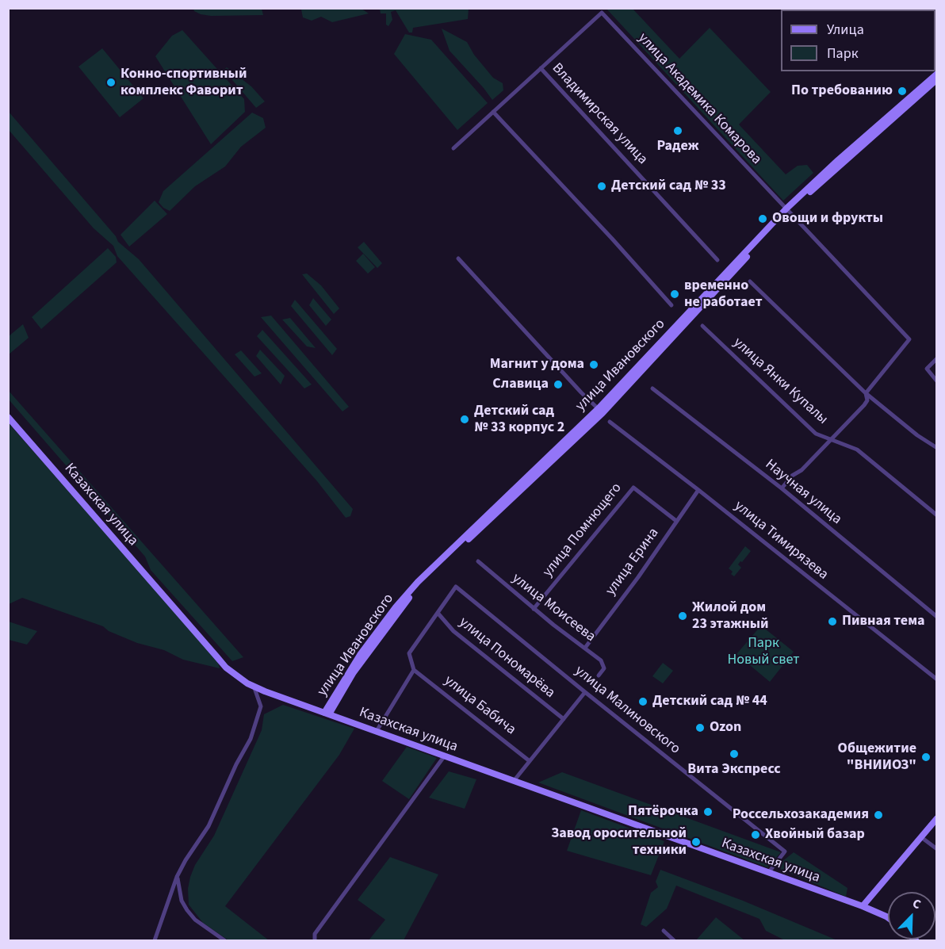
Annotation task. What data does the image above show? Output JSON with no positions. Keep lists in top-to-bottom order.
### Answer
{
  "streets": {
    "street": [
      "улица Академика Комарова",
      "Владимирская улица",
      "улица Ивановского",
      "улица Янки Купалы",
      "Научная улица",
      "Казахская улица",
      "улица Помнющего",
      "улица Тимирязева",
      "улица Ерина",
      "улица Моисеева",
      "улица Пономарёва",
      "улица Бабича",
      "улица Малиновского"
    ]
  },
  "crossings": [
    ["улица Академика Комарова", "Владимирская улица"],
    ["улица Академика Комарова", "улица Ивановского"],
    ["улица Ивановского", "Казахская улица"],
    ["Казахская улица", "улица Малиновского"],
    ["улица Помнющего", "улица Ерина"],
    ["улица Помнющего", "улица Моисеева"],
    ["улица Тимирязева", "улица Ерина"],
    ["улица Ерина", "улица Моисеева"],
    ["улица Пономарёва", "улица Малиновского"]
  ],
  "parks": ["Парк Новый свет"],
  "places": [
    "Конно-спортивный комплекс Фаворит",
    "По требованию",
    "Радеж",
    "Детский сад № 33",
    "Овощи и фрукты",
    "временно не работает",
    "Магнит у дома",
    "Славица",
    "Детский сад № 33 корпус 2",
    "Жилой дом 23 этажный",
    "Пивная тема",
    "Детский сад № 44",
    "Ozon",
    "Вита Экспресс",
    "Общежитие \"ВНИИОЗ\"",
    "Пятёрочка",
    "Россельхозакадемия",
    "Хвойный базар",
    "Завод оросительной техники"
  ],
  "legend": ["Улица", "Парк"],
  "north": "top right"
}
